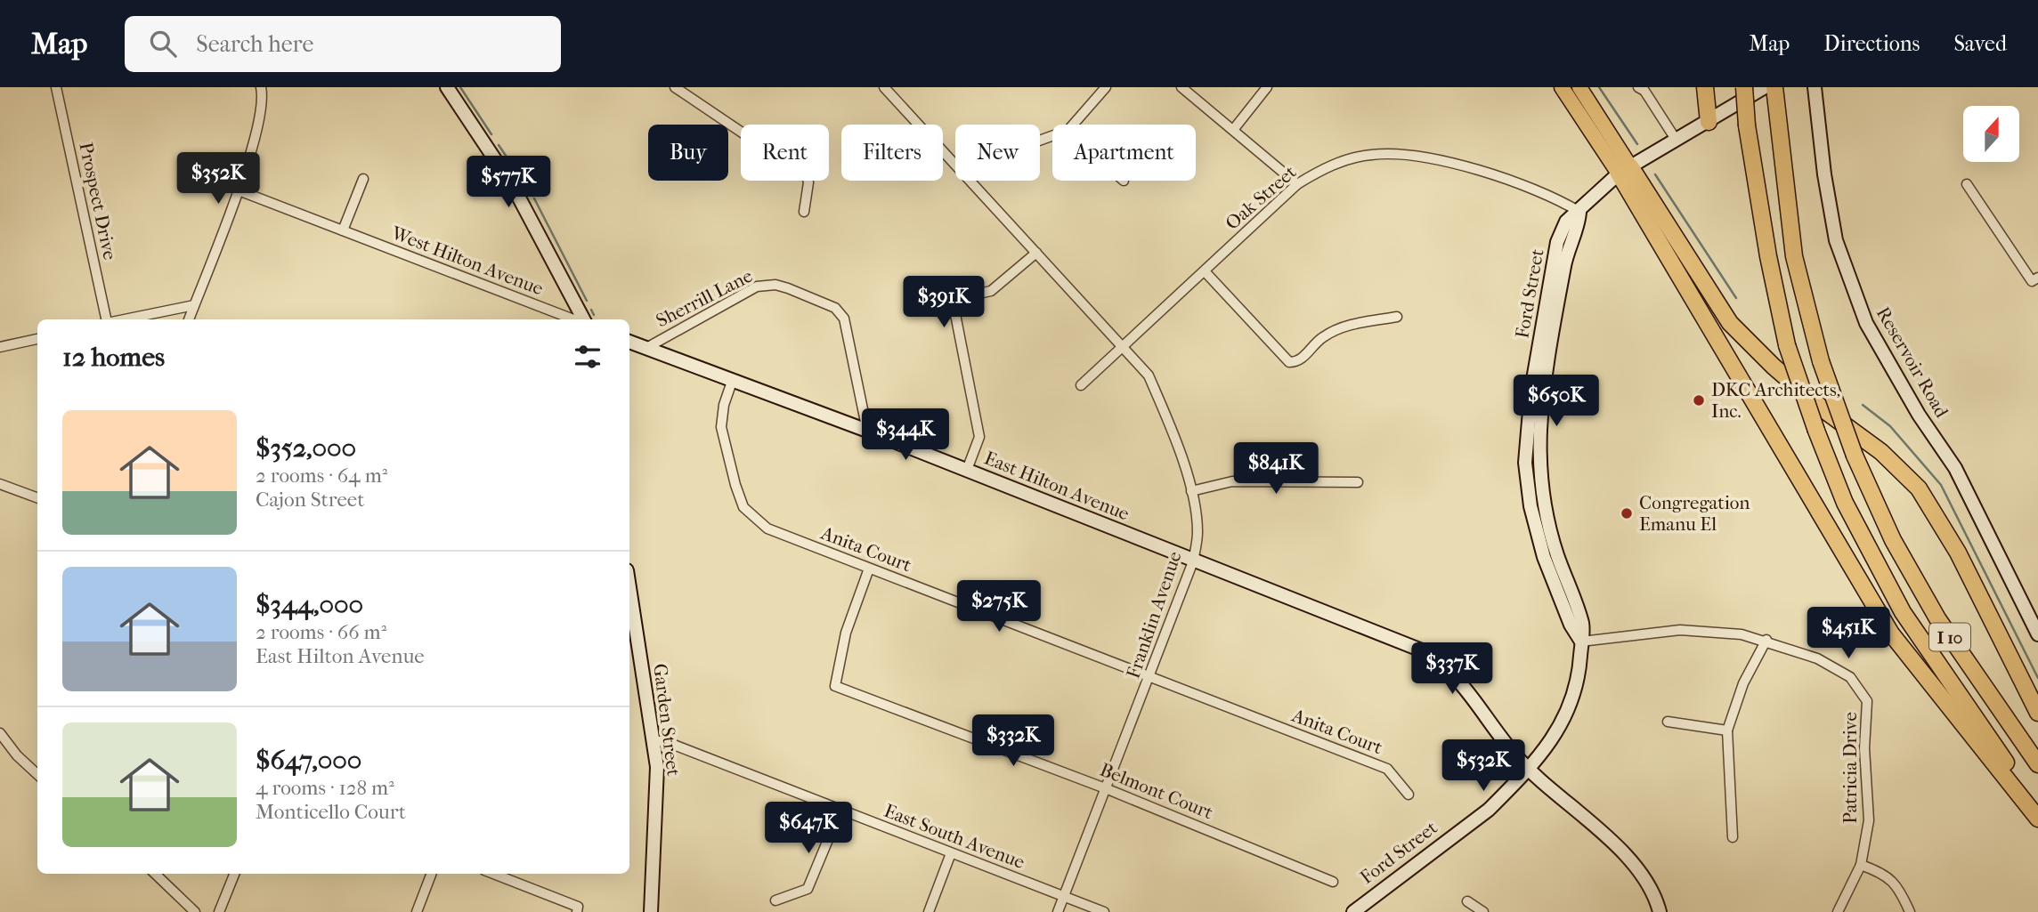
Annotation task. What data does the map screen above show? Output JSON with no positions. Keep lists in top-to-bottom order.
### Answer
{
  "streets": {
    "highway": ["I 10"],
    "street": [
      "Oak Street",
      "Prospect Drive",
      "West Hilton Avenue",
      "Ford Street",
      "Sherrill Lane",
      "Reservoir Road",
      "East Hilton Avenue",
      "Anita Court",
      "Franklin Avenue",
      "Garden Street",
      "Patricia Drive",
      "Belmont Court",
      "East South Avenue"
    ]
  },
  "crossings": [
    ["Oak Street", "Ford Street"],
    ["Oak Street", "Franklin Avenue"],
    ["Ford Street", "East Hilton Avenue"],
    ["Ford Street", "Patricia Drive"],
    ["Sherrill Lane", "East Hilton Avenue"],
    ["East Hilton Avenue", "Anita Court"],
    ["East Hilton Avenue", "Franklin Avenue"],
    ["Anita Court", "Franklin Avenue"],
    ["Anita Court", "Belmont Court"],
    ["Franklin Avenue", "Belmont Court"],
    ["Franklin Avenue", "East South Avenue"],
    ["Garden Street", "East South Avenue"]
  ],
  "places": ["DKC Architects, Inc.", "Congregation Emanu El"],
  "north": "top",
  "page": {
    "header": "Map",
    "search": "Search here",
    "nav": ["Map", "Directions", "Saved"],
    "chip": [
      "Buy",
      "Rent",
      "Filters",
      "New",
      "Apartment"
    ],
    "price": [
      "$352K",
      "$577K",
      "$391K",
      "$650K",
      "$344K",
      "$841K",
      "$275K",
      "$451K",
      "$337K",
      "$332K",
      "$532K",
      "$647K"
    ],
    "heading": "12 homes",
    "list": [
      {
        "name": "$352,000",
        "note": "2 rooms · 64 m² · Cajon Street"
      },
      {
        "name": "$344,000",
        "note": "2 rooms · 66 m² · East Hilton Avenue"
      },
      {
        "name": "$647,000",
        "note": "4 rooms · 128 m² · Monticello Court"
      }
    ]
  }
}
